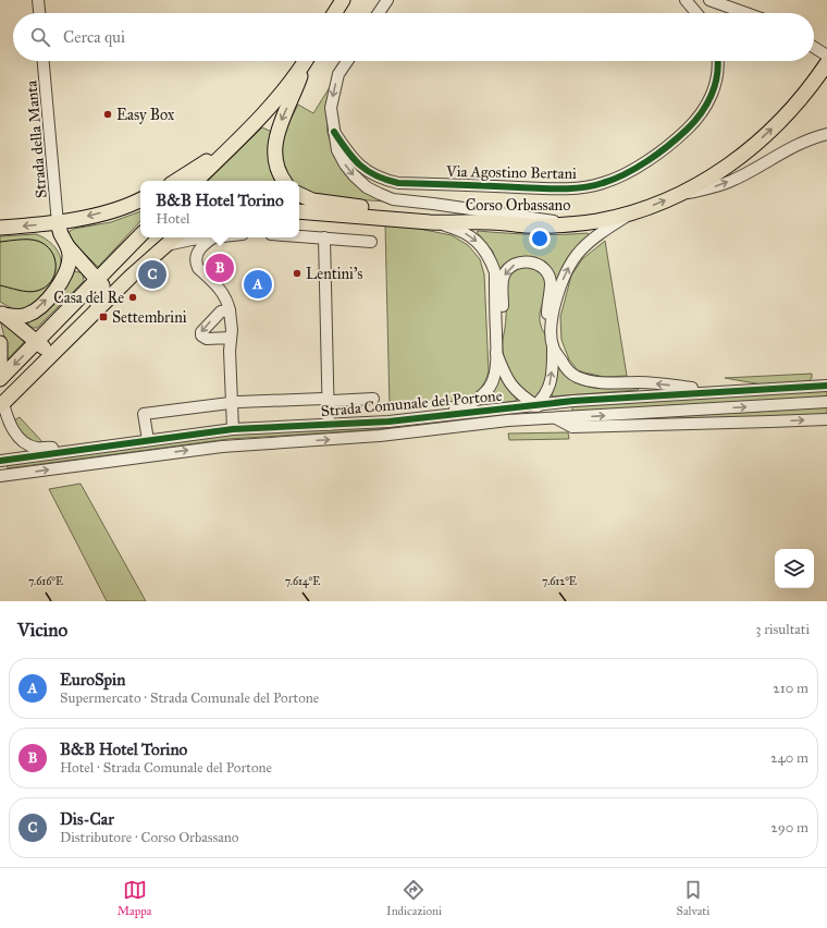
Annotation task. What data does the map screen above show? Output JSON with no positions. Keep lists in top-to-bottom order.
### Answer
{
  "streets": {
    "main road": ["Corso Orbassano"],
    "street": ["Strada della Manta", "Via Agostino Bertani", "Strada Comunale del Portone"]
  },
  "crossings": [
    ["Via Agostino Bertani", "Corso Orbassano"],
    ["Corso Orbassano", "Strada Comunale del Portone"]
  ],
  "places": {
    "other": ["Easy Box", "Lentini's", "Casa del Re"],
    "transit": ["Settembrini"]
  },
  "page": {
    "search": "Cerca qui",
    "popup": ["B&B Hotel Torino", "Hotel"],
    "pins": ["B", "C", "A"],
    "heading": ["Vicino", "3 risultati"],
    "list": [
      {
        "mark": "A",
        "name": "EuroSpin",
        "note": "Supermercato · Strada Comunale del Portone",
        "value": "210 m"
      },
      {
        "mark": "B",
        "name": "B&B Hotel Torino",
        "note": "Hotel · Strada Comunale del Portone",
        "value": "240 m"
      },
      {
        "mark": "C",
        "name": "Dis-Car",
        "note": "Distributore · Corso Orbassano",
        "value": "290 m"
      }
    ],
    "nav": ["Mappa", "Indicazioni", "Salvati"]
  },
  "coordinates": ["7.616°E", "7.614°E", "7.612°E"]
}
